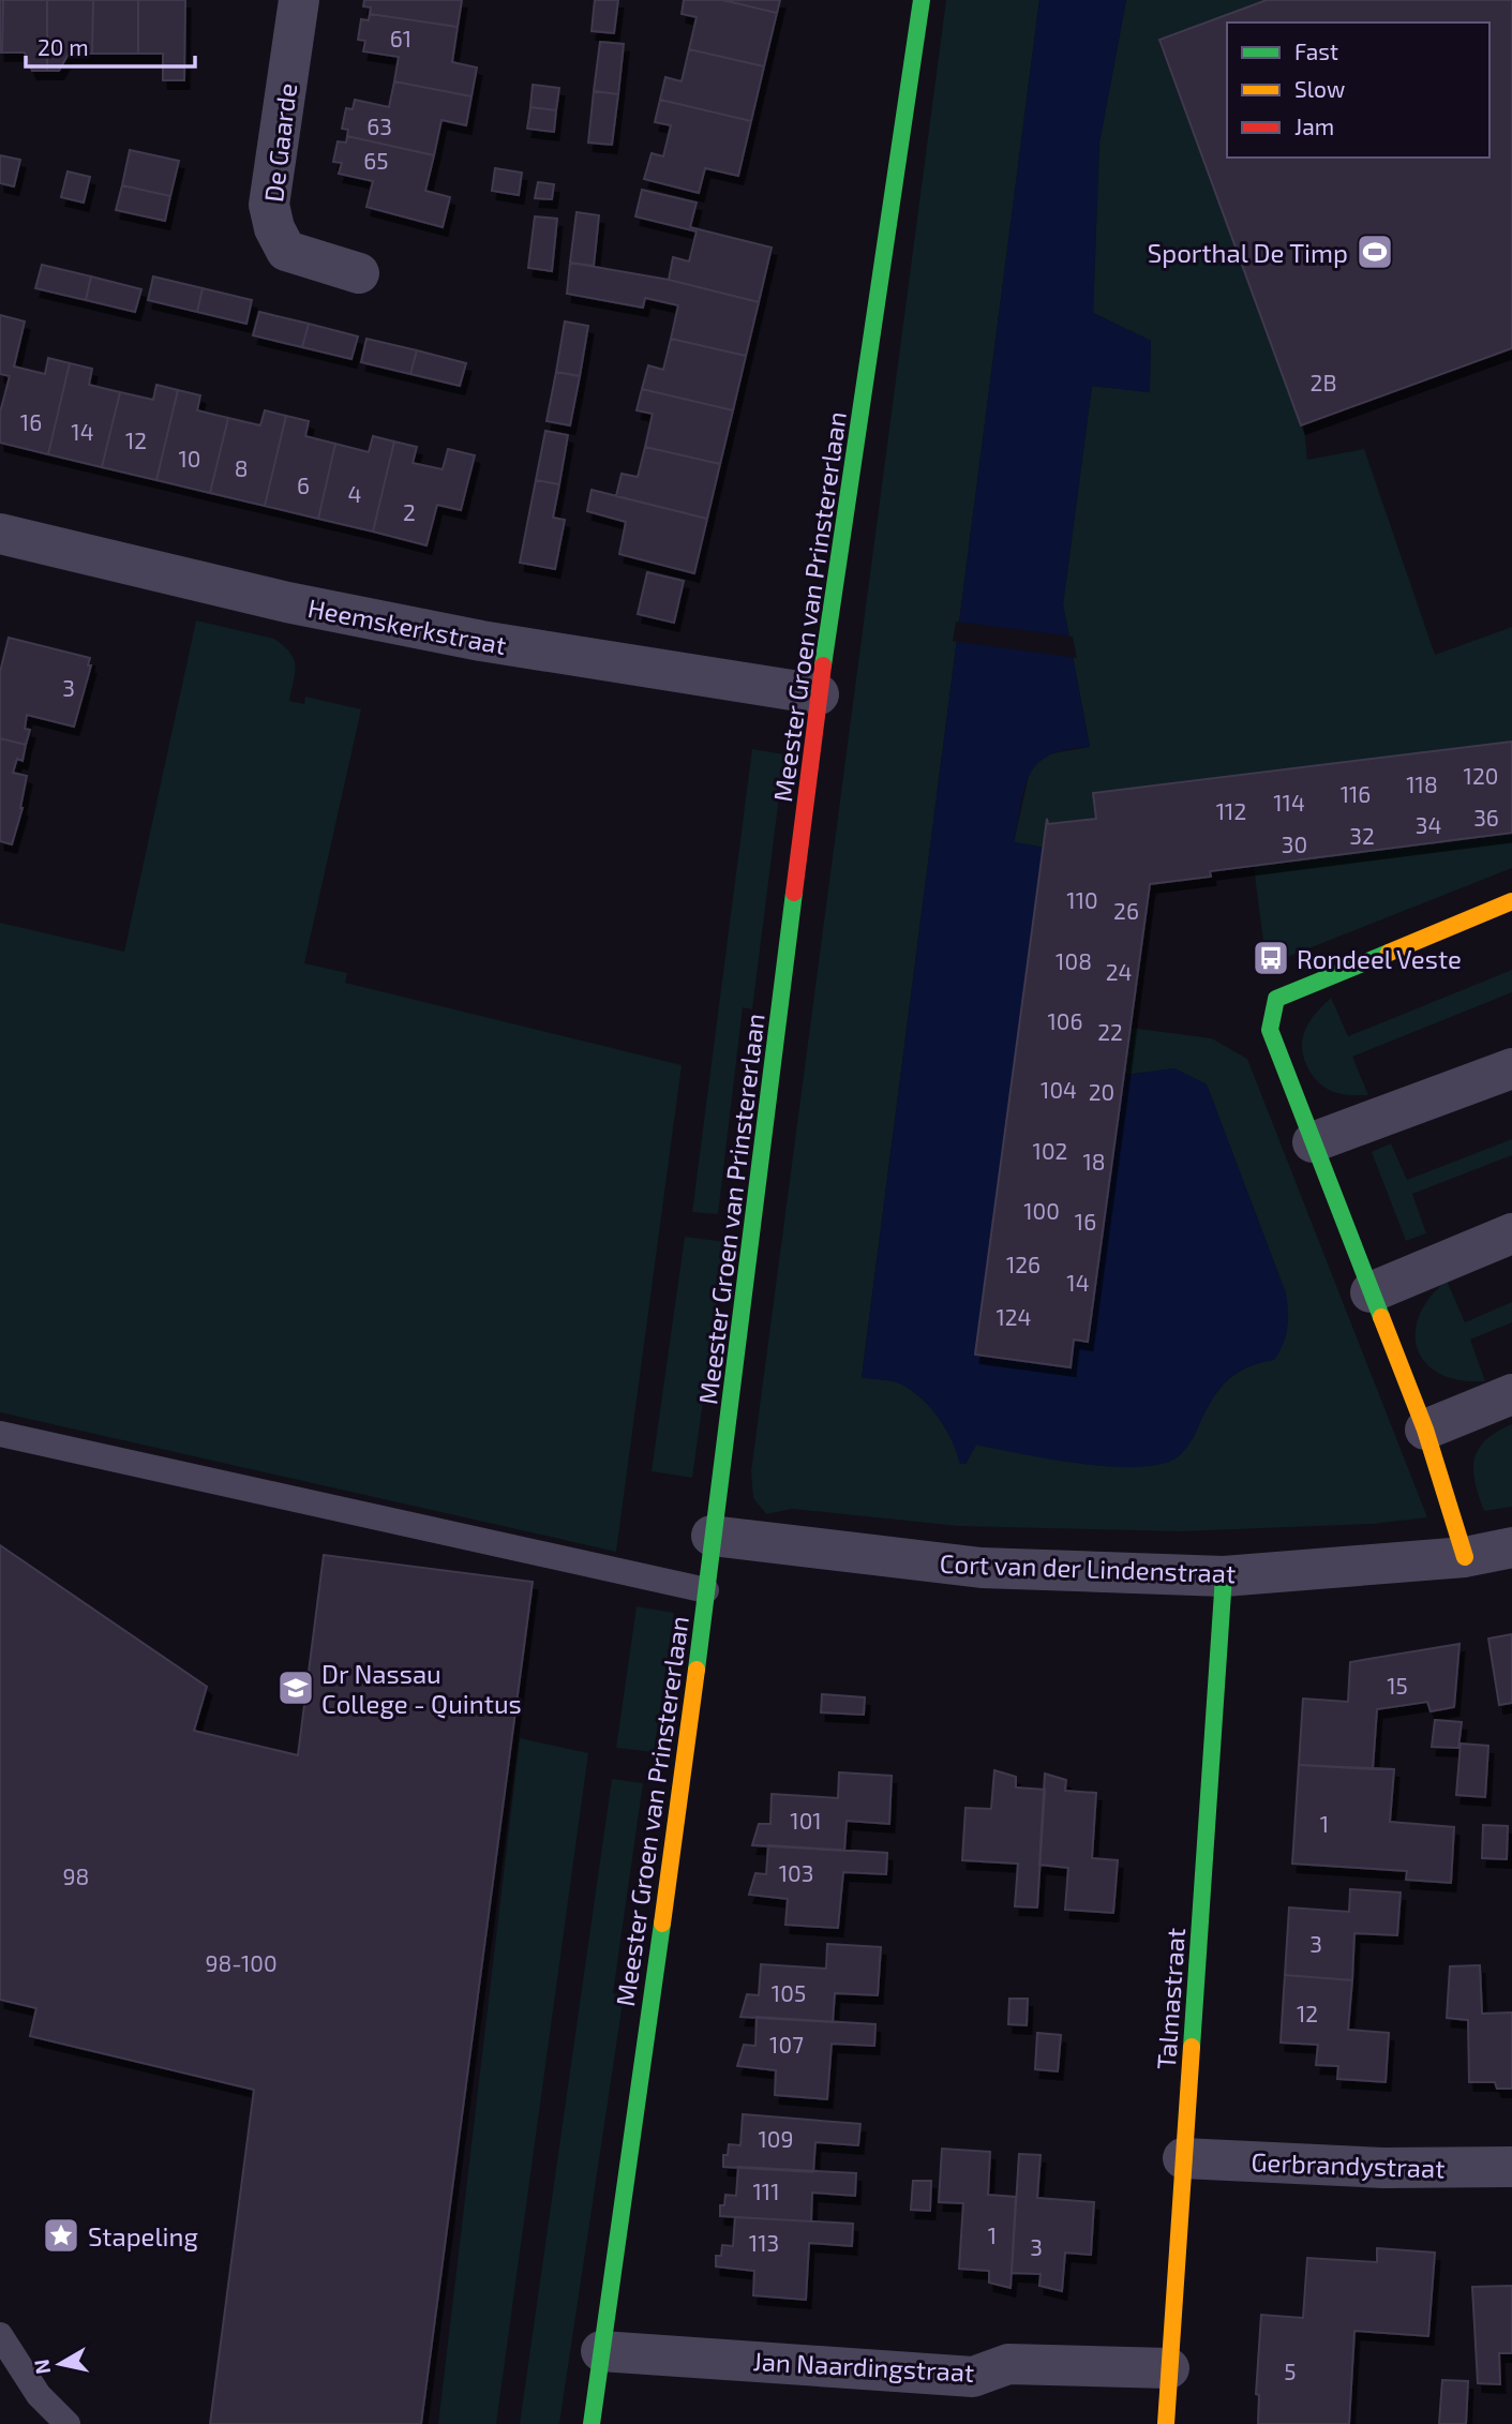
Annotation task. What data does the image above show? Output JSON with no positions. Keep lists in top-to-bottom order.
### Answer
{
  "streets": {
    "street": [
      "De Gaarde",
      "Meester Groen van Prinstererlaan",
      "Heemskerkstraat",
      "Cort van der Lindenstraat",
      "Talmastraat",
      "Gerbrandystraat",
      "Jan Naardingstraat"
    ]
  },
  "crossings": [
    ["Meester Groen van Prinstererlaan", "Heemskerkstraat"],
    ["Meester Groen van Prinstererlaan", "Cort van der Lindenstraat"],
    ["Meester Groen van Prinstererlaan", "Jan Naardingstraat"],
    ["Cort van der Lindenstraat", "Talmastraat"],
    ["Talmastraat", "Gerbrandystraat"],
    ["Talmastraat", "Jan Naardingstraat"]
  ],
  "places": {
    "sports": ["Sporthal De Timp"],
    "bus stop": ["Rondeel Veste"],
    "school or university": ["Dr Nassau College - Quintus"],
    "place": ["Stapeling"]
  },
  "house_numbers": [
    "61",
    "63",
    "65",
    "2B",
    "16",
    "14",
    "12",
    "10",
    "8",
    "6",
    "4",
    "2",
    "3",
    "120",
    "118",
    "116",
    "114",
    "112",
    "36",
    "34",
    "32",
    "30",
    "110",
    "26",
    "108",
    "24",
    "106",
    "22",
    "104",
    "20",
    "102",
    "18",
    "100",
    "16",
    "126",
    "14",
    "124",
    "15",
    "101",
    "1",
    "103",
    "98",
    "3",
    "98-100",
    "105",
    "12",
    "107",
    "109",
    "111",
    "1",
    "113",
    "3",
    "5"
  ],
  "legend": ["Fast", "Slow", "Jam"],
  "scale_bar": "20 m",
  "north": "left"
}
